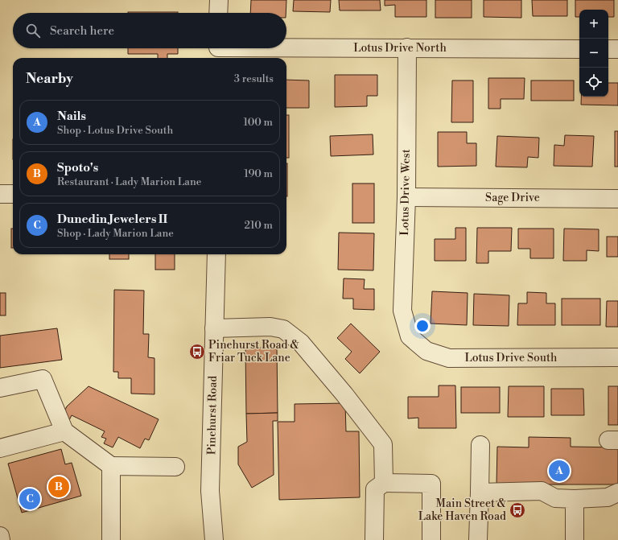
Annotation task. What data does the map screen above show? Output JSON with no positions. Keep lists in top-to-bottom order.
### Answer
{
  "streets": {
    "street": [
      "Lotus Drive North",
      "Lotus Drive West",
      "Sage Drive",
      "Lotus Drive South",
      "Pinehurst Road"
    ]
  },
  "crossings": [
    ["Lotus Drive North", "Lotus Drive West"],
    ["Lotus Drive West", "Sage Drive"],
    ["Lotus Drive West", "Lotus Drive South"]
  ],
  "places": {
    "bus stop": ["Pinehurst Road & Friar Tuck Lane", "Main Street & Lake Haven Road"]
  },
  "page": {
    "map_buttons": ["+", "−"],
    "search": "Search here",
    "heading": ["Nearby", "3 results"],
    "list": [
      {
        "mark": "A",
        "name": "Nails",
        "note": "Shop · Lotus Drive South",
        "value": "100 m"
      },
      {
        "mark": "B",
        "name": "Spoto's",
        "note": "Restaurant · Lady Marion Lane",
        "value": "190 m"
      },
      {
        "mark": "C",
        "name": "Dunedin Jewelers II",
        "note": "Shop · Lady Marion Lane",
        "value": "210 m"
      }
    ],
    "pins": ["A", "B", "C"]
  }
}
